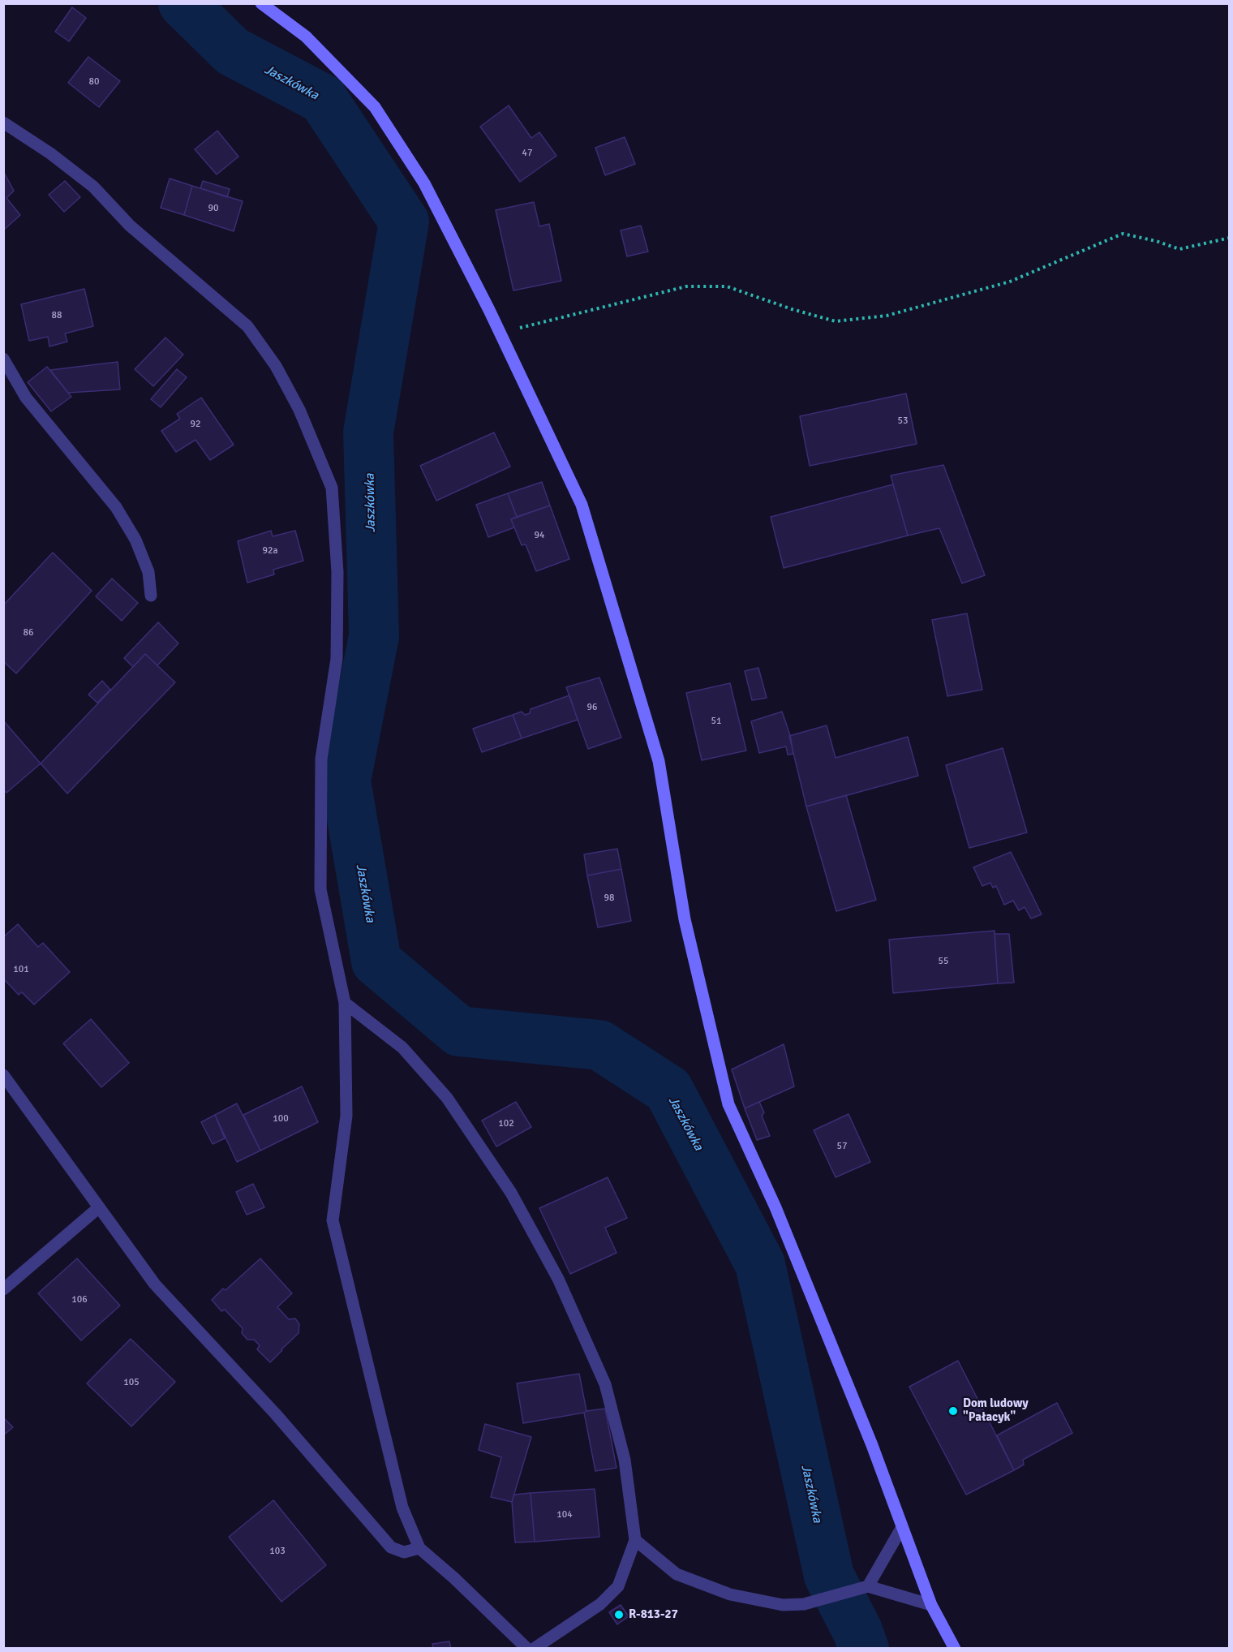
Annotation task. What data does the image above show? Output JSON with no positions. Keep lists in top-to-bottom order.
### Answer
{
  "water": ["Jaszkówka"],
  "places": ["Dom ludowy \"Pałacyk\"", "R-813-27"],
  "house_numbers": [
    "80",
    "47",
    "90",
    "88",
    "53",
    "92",
    "94",
    "92a",
    "86",
    "96",
    "51",
    "98",
    "55",
    "101",
    "100",
    "102",
    "57",
    "106",
    "105",
    "104",
    "103"
  ]
}
